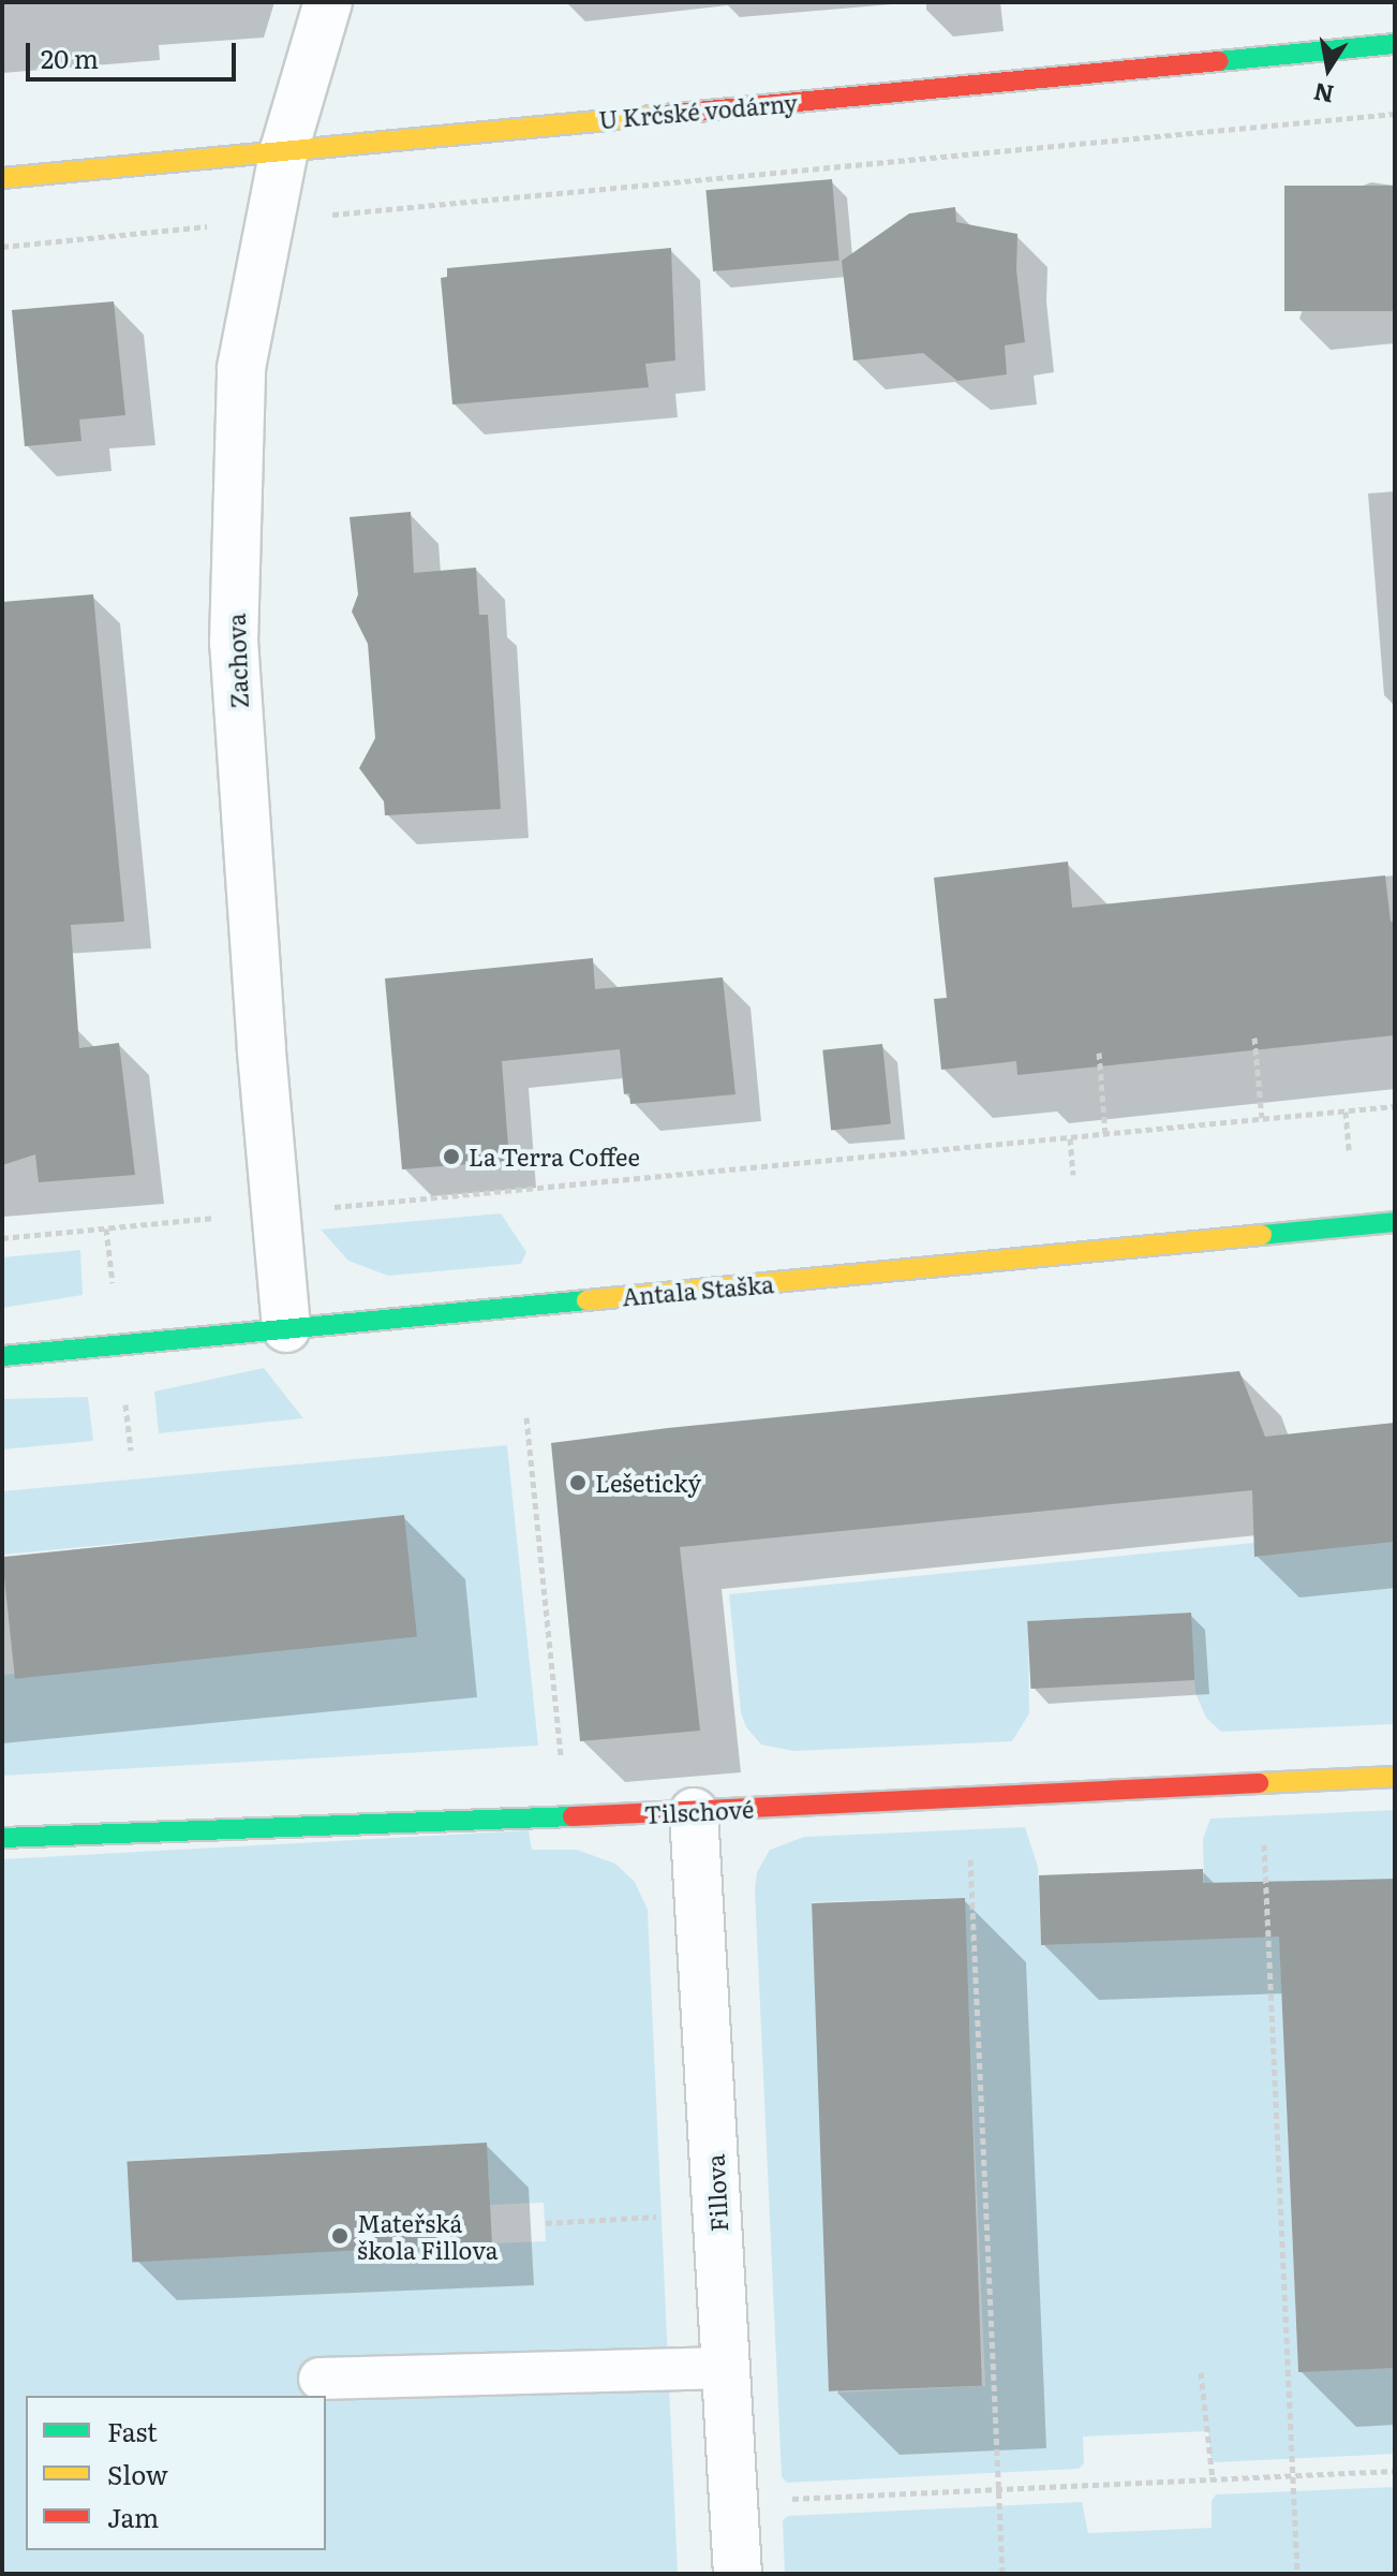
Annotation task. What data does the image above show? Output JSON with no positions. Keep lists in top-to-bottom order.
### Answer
{
  "streets": {
    "street": [
      "U Krčské vodárny",
      "Zachova",
      "Antala Staška",
      "Tilschové",
      "Fillova"
    ]
  },
  "crossings": [
    ["U Krčské vodárny", "Zachova"],
    ["Zachova", "Antala Staška"],
    ["Tilschové", "Fillova"]
  ],
  "places": ["La Terra Coffee", "Lešetický", "Mateřská škola Fillova"],
  "legend": ["Fast", "Slow", "Jam"],
  "scale_bar": "20 m",
  "north": "bottom"
}
